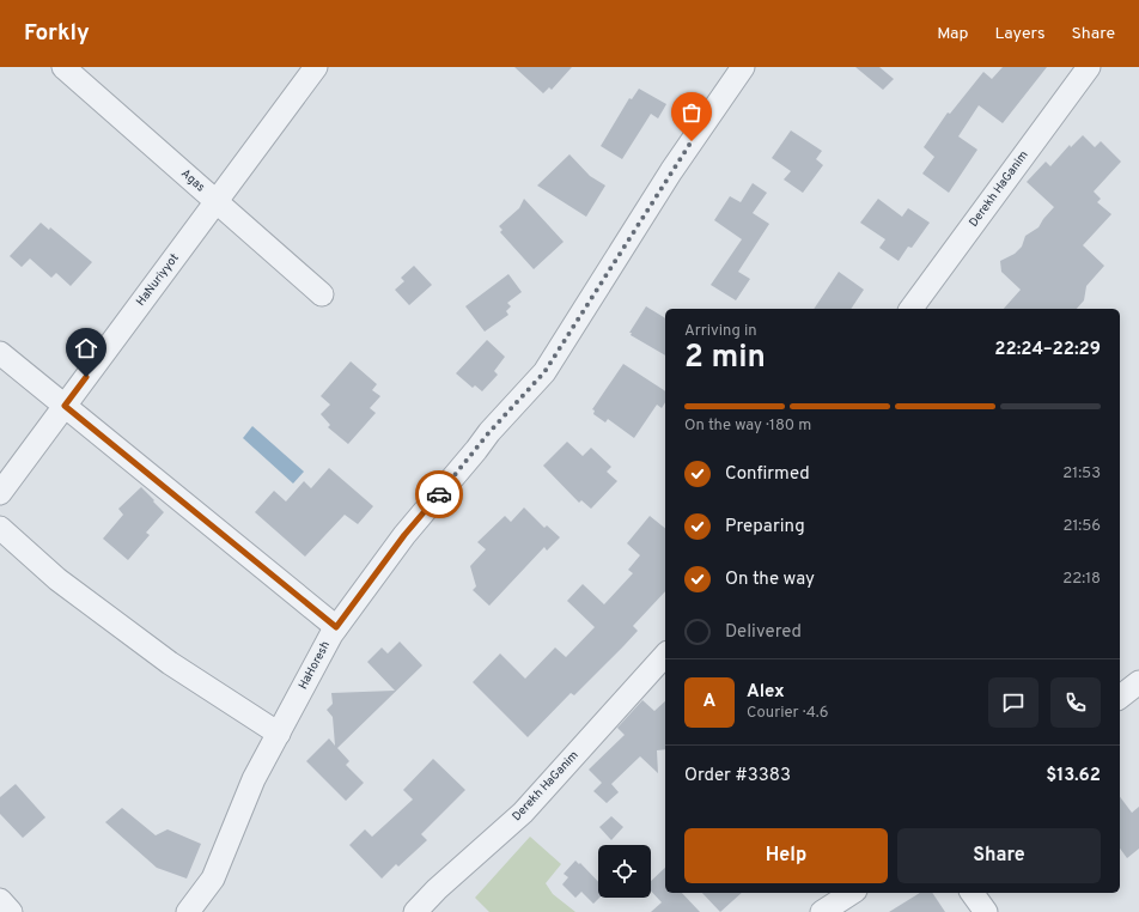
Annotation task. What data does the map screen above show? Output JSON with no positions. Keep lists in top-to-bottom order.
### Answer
{
  "streets": {
    "street": [
      "Agas",
      "Derekh HaGanim",
      "HaNuriyyot",
      "HaHoresh"
    ]
  },
  "crossings": [
    ["Agas", "HaNuriyyot"]
  ],
  "page": {
    "header": "Forkly",
    "nav": ["Map", "Layers", "Share"],
    "heading": ["2 min", "Arriving in", "22:24–22:29"],
    "panel": [
      "Alex",
      "Courier · 4.6",
      "Order #3383",
      "$13.62"
    ],
    "bar": "On the way · 180 m",
    "list": [
      ["Confirmed", "21:53"],
      ["Preparing", "21:56"],
      ["On the way", "22:18"],
      "Delivered"
    ],
    "round": "A",
    "buttons": ["Help", "Share"]
  }
}
